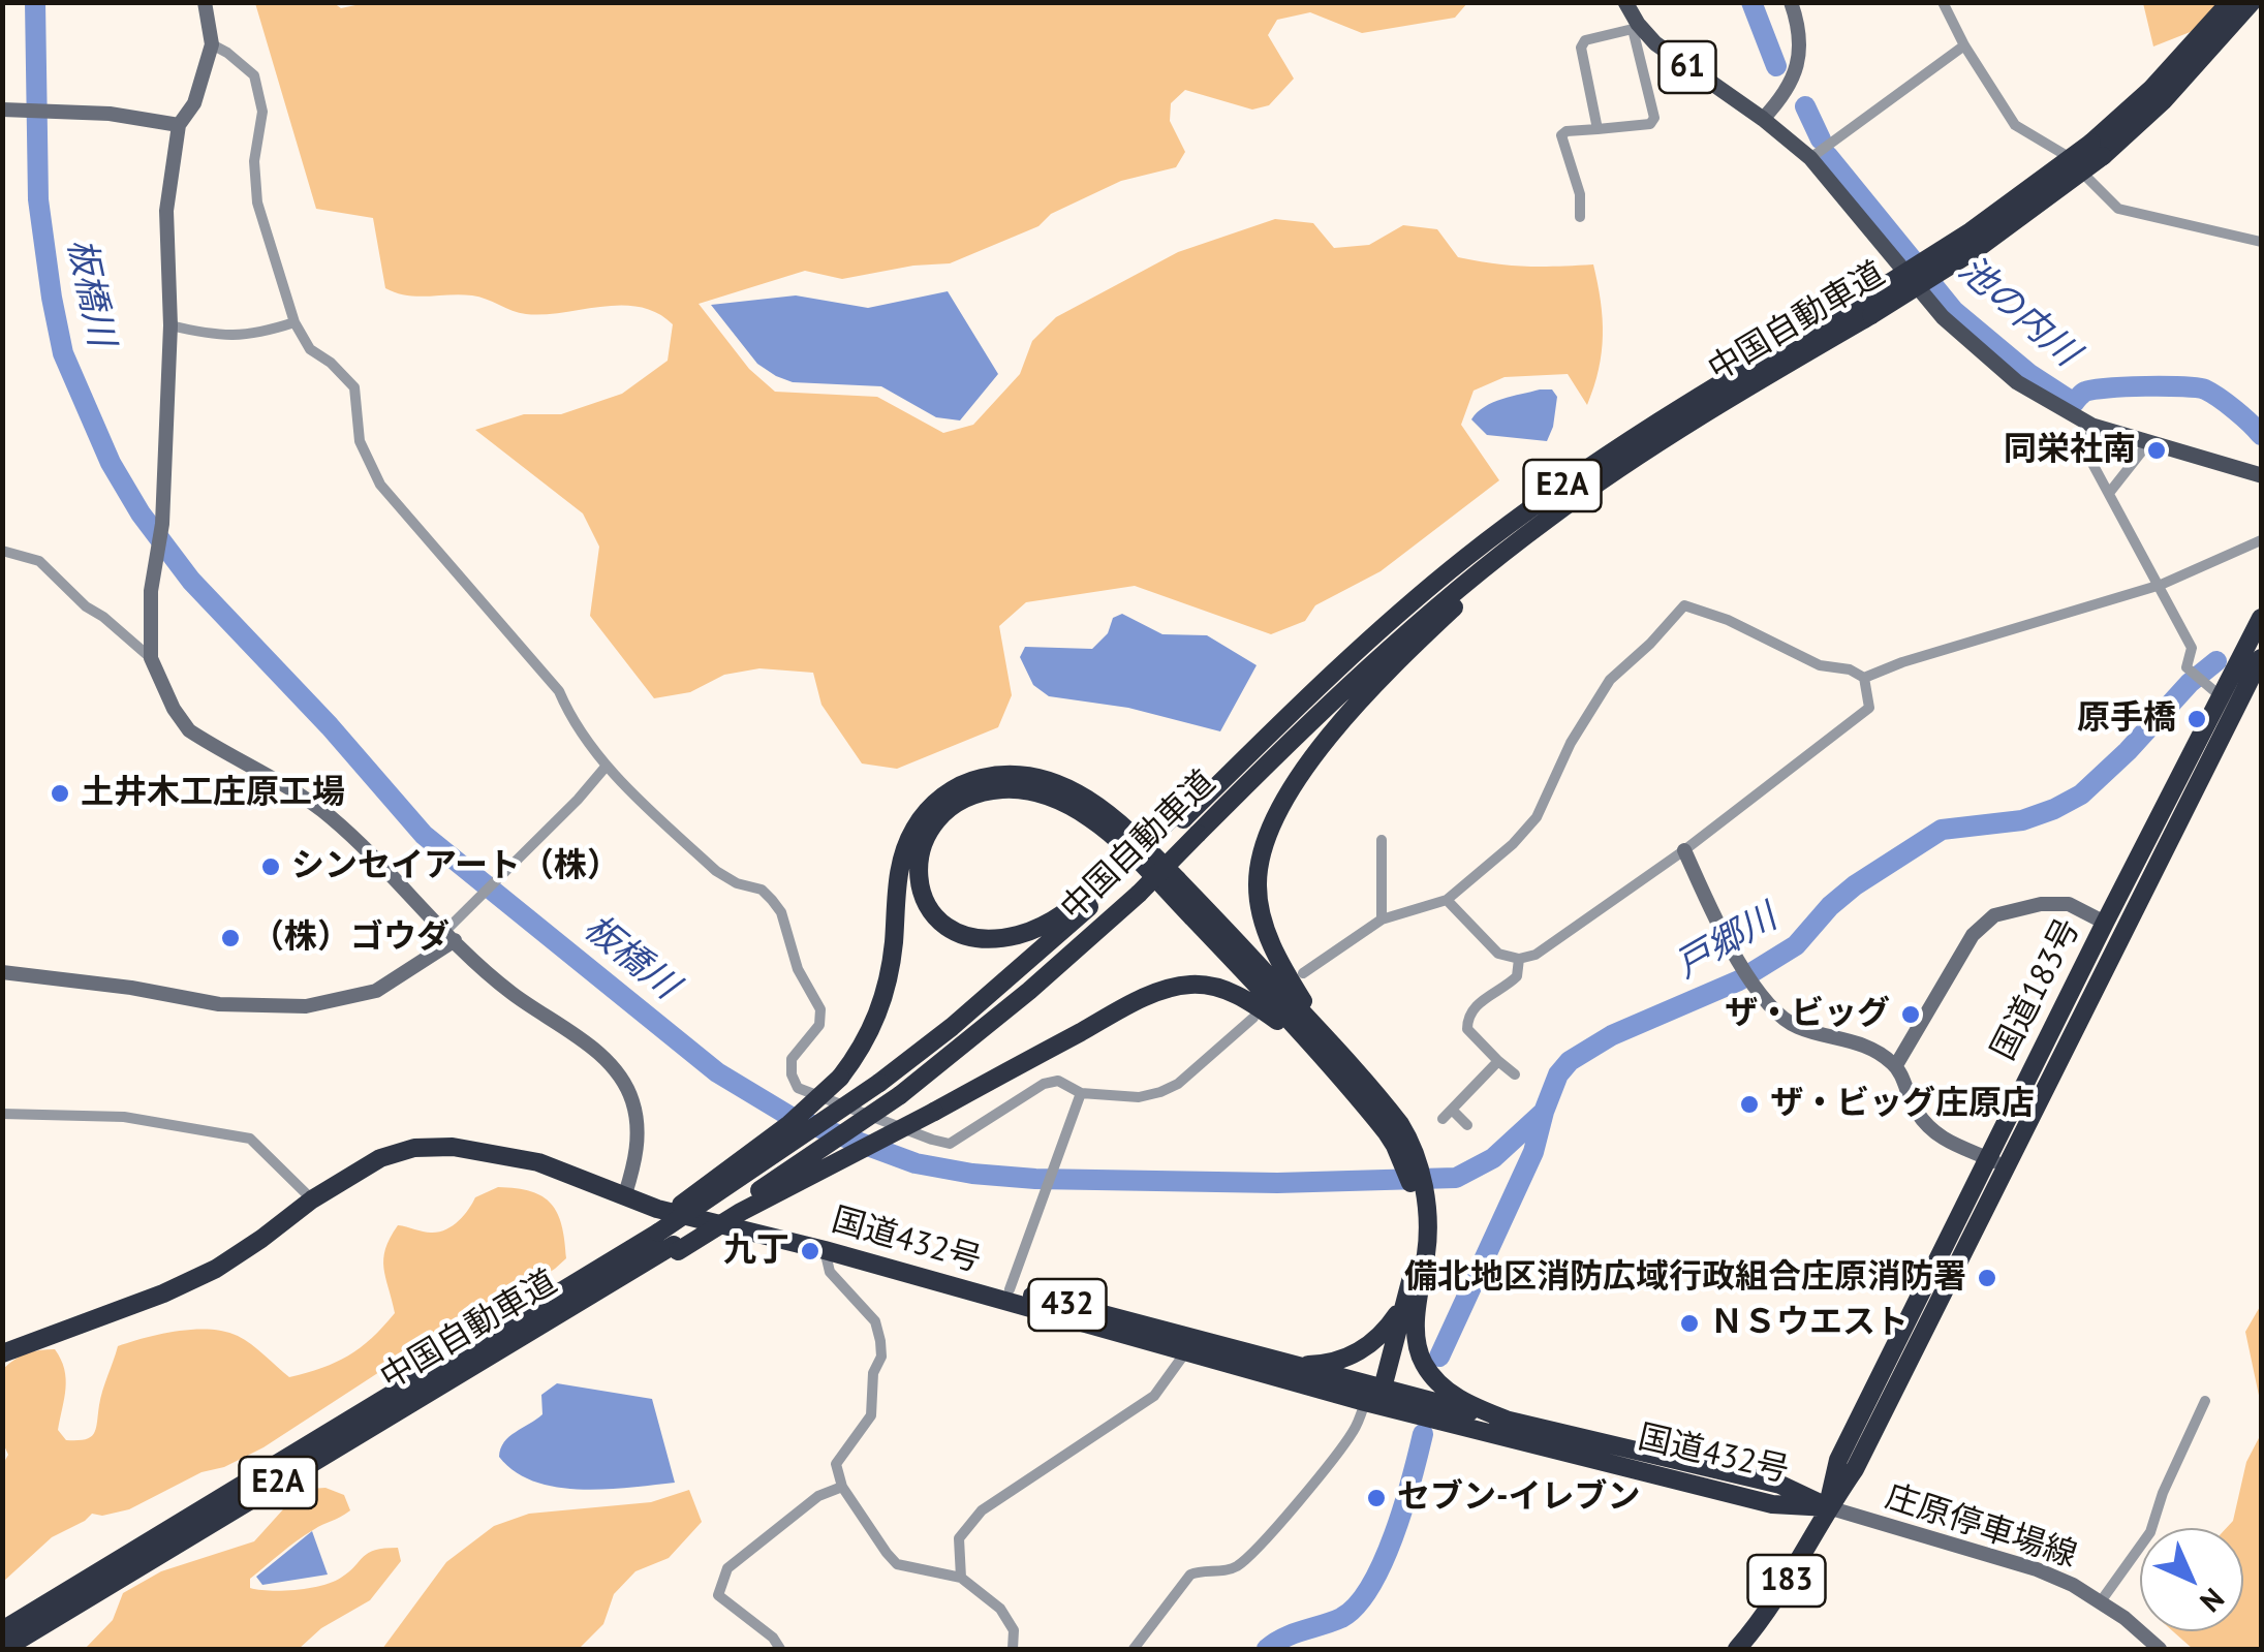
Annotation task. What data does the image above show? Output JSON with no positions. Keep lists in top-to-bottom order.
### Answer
{
  "streets": {
    "highway": [
      "中国自動車道",
      "E2A",
      "国道183号",
      "国道432号",
      "432",
      "183"
    ],
    "main road": ["61"],
    "street": ["庄原停車場線"]
  },
  "crossings": [
    ["国道183号", "国道432号"],
    ["国道183号", "庄原停車場線"],
    ["国道432号", "庄原停車場線"]
  ],
  "water": ["板橋川", "池の内川", "戸郷川"],
  "places": [
    "同栄社南",
    "原手橋",
    "土井木工庄原工場",
    "シンセイアート（株）",
    "（株）ゴウダ",
    "ザ・ビッグ",
    "ザ・ビッグ庄原店",
    "九丁",
    "備北地区消防広域行政組合庄原消防署",
    "ＮＳウエスト",
    "セブン-イレブン"
  ],
  "north": "bottom right"
}
